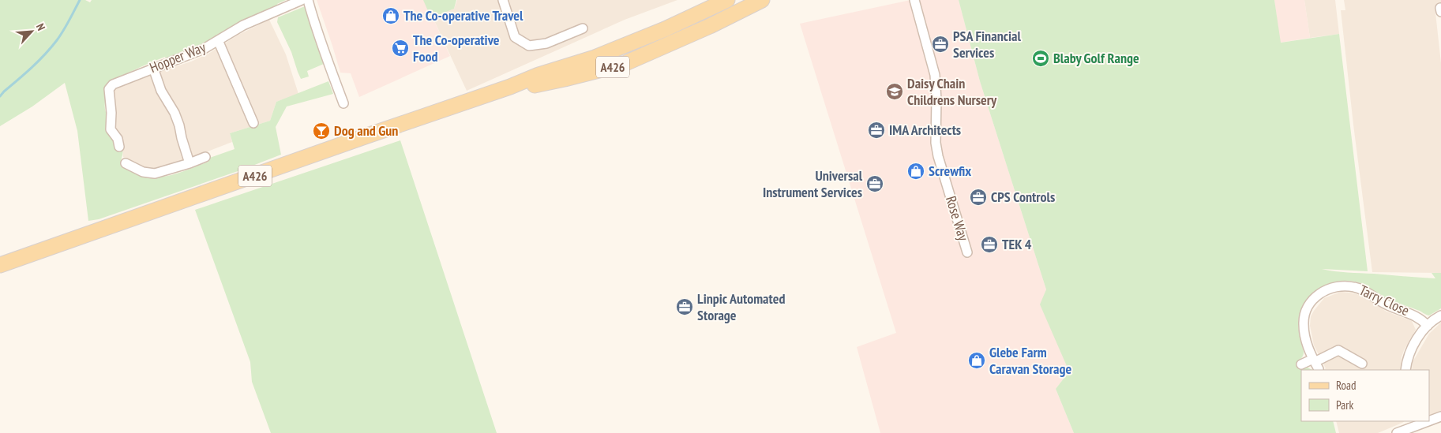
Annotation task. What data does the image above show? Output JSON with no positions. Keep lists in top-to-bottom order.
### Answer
{
  "streets": {
    "main road": ["A426"],
    "street": ["Hopper Way", "Rose Way", "Tarry Close"]
  },
  "places": {
    "shop": ["The Co-operative Travel", "Screwfix", "Glebe Farm Caravan Storage"],
    "office": [
      "PSA Financial Services",
      "IMA Architects",
      "Universal Instrument Services",
      "CPS Controls",
      "TEK 4",
      "Linpic Automated Storage"
    ],
    "supermarket": ["The Co-operative Food"],
    "sports": ["Blaby Golf Range"],
    "school or university": ["Daisy Chain Childrens Nursery"],
    "bar": ["Dog and Gun"]
  },
  "legend": ["Road", "Park"],
  "north": "top right"
}
